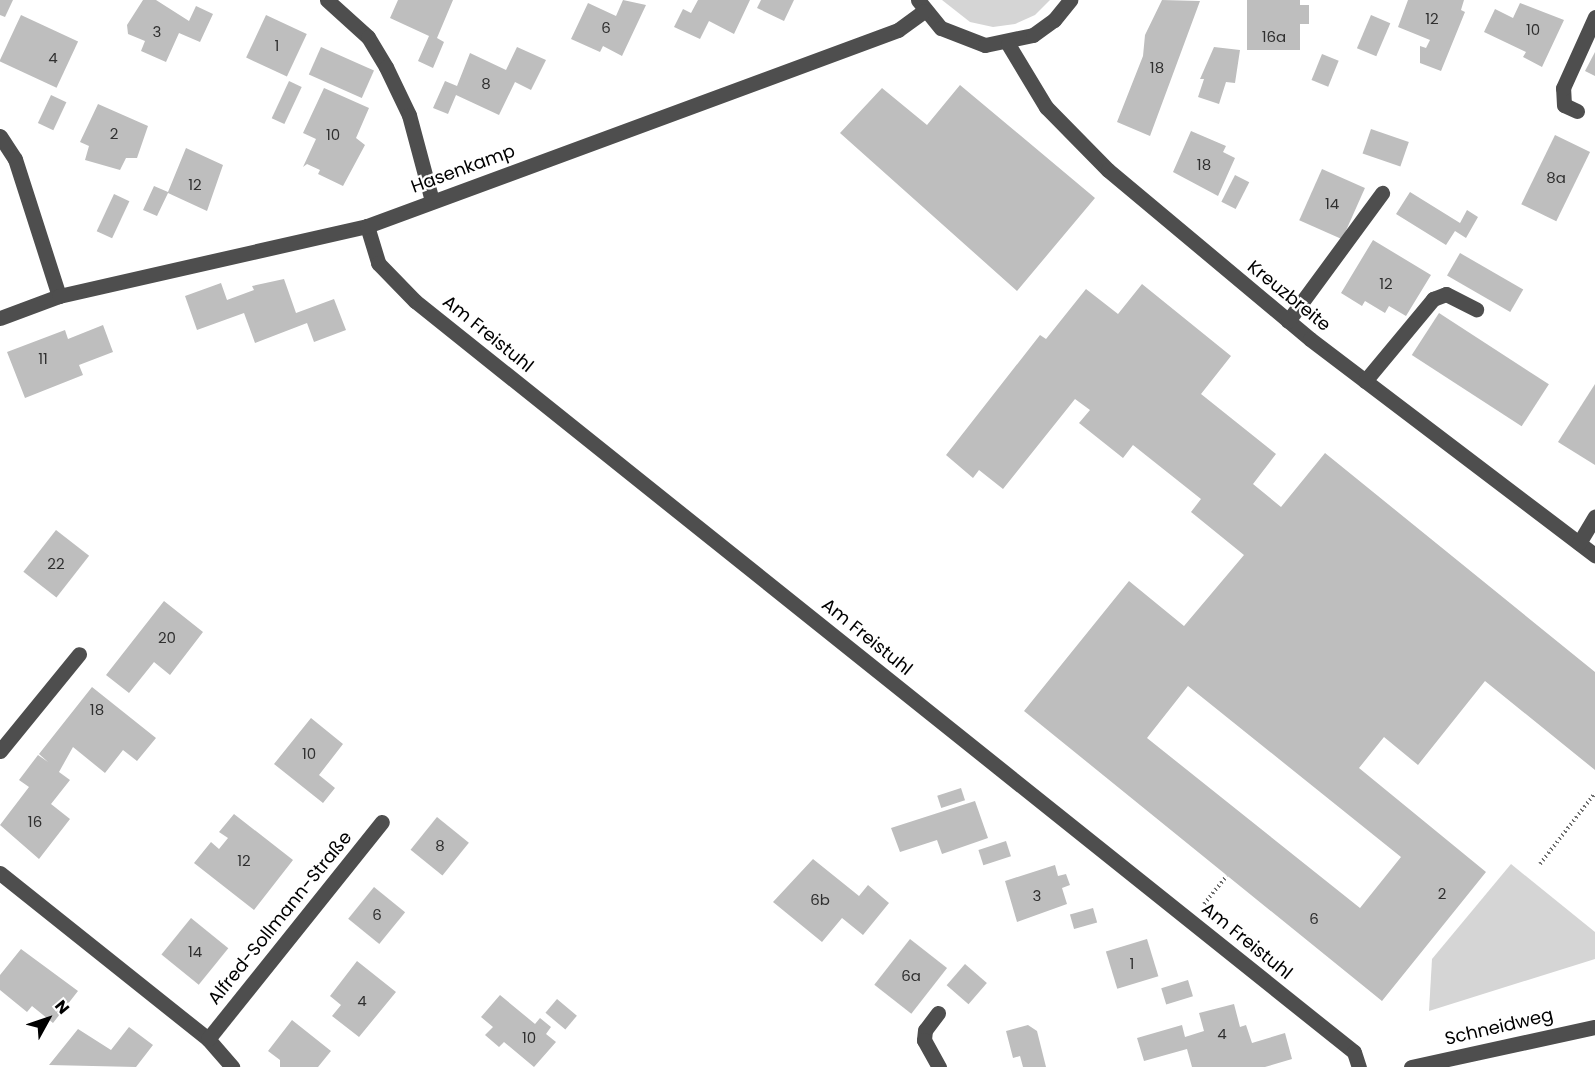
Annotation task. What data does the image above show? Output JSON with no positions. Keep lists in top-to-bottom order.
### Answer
{
  "streets": {
    "street": [
      "Hasenkamp",
      "Kreuzbreite",
      "Am Freistuhl",
      "Alfred-Sollmann-Straße",
      "Schneidweg"
    ]
  },
  "crossings": [
    ["Hasenkamp", "Am Freistuhl"]
  ],
  "house_numbers": [
    "12",
    "6",
    "10",
    "3",
    "16a",
    "1",
    "4",
    "18",
    "8",
    "2",
    "10",
    "18",
    "8a",
    "12",
    "14",
    "12",
    "11",
    "22",
    "20",
    "18",
    "10",
    "16",
    "8",
    "12",
    "2",
    "3",
    "6b",
    "6",
    "6",
    "14",
    "1",
    "6a",
    "4",
    "4",
    "10"
  ],
  "north": "top right"
}
